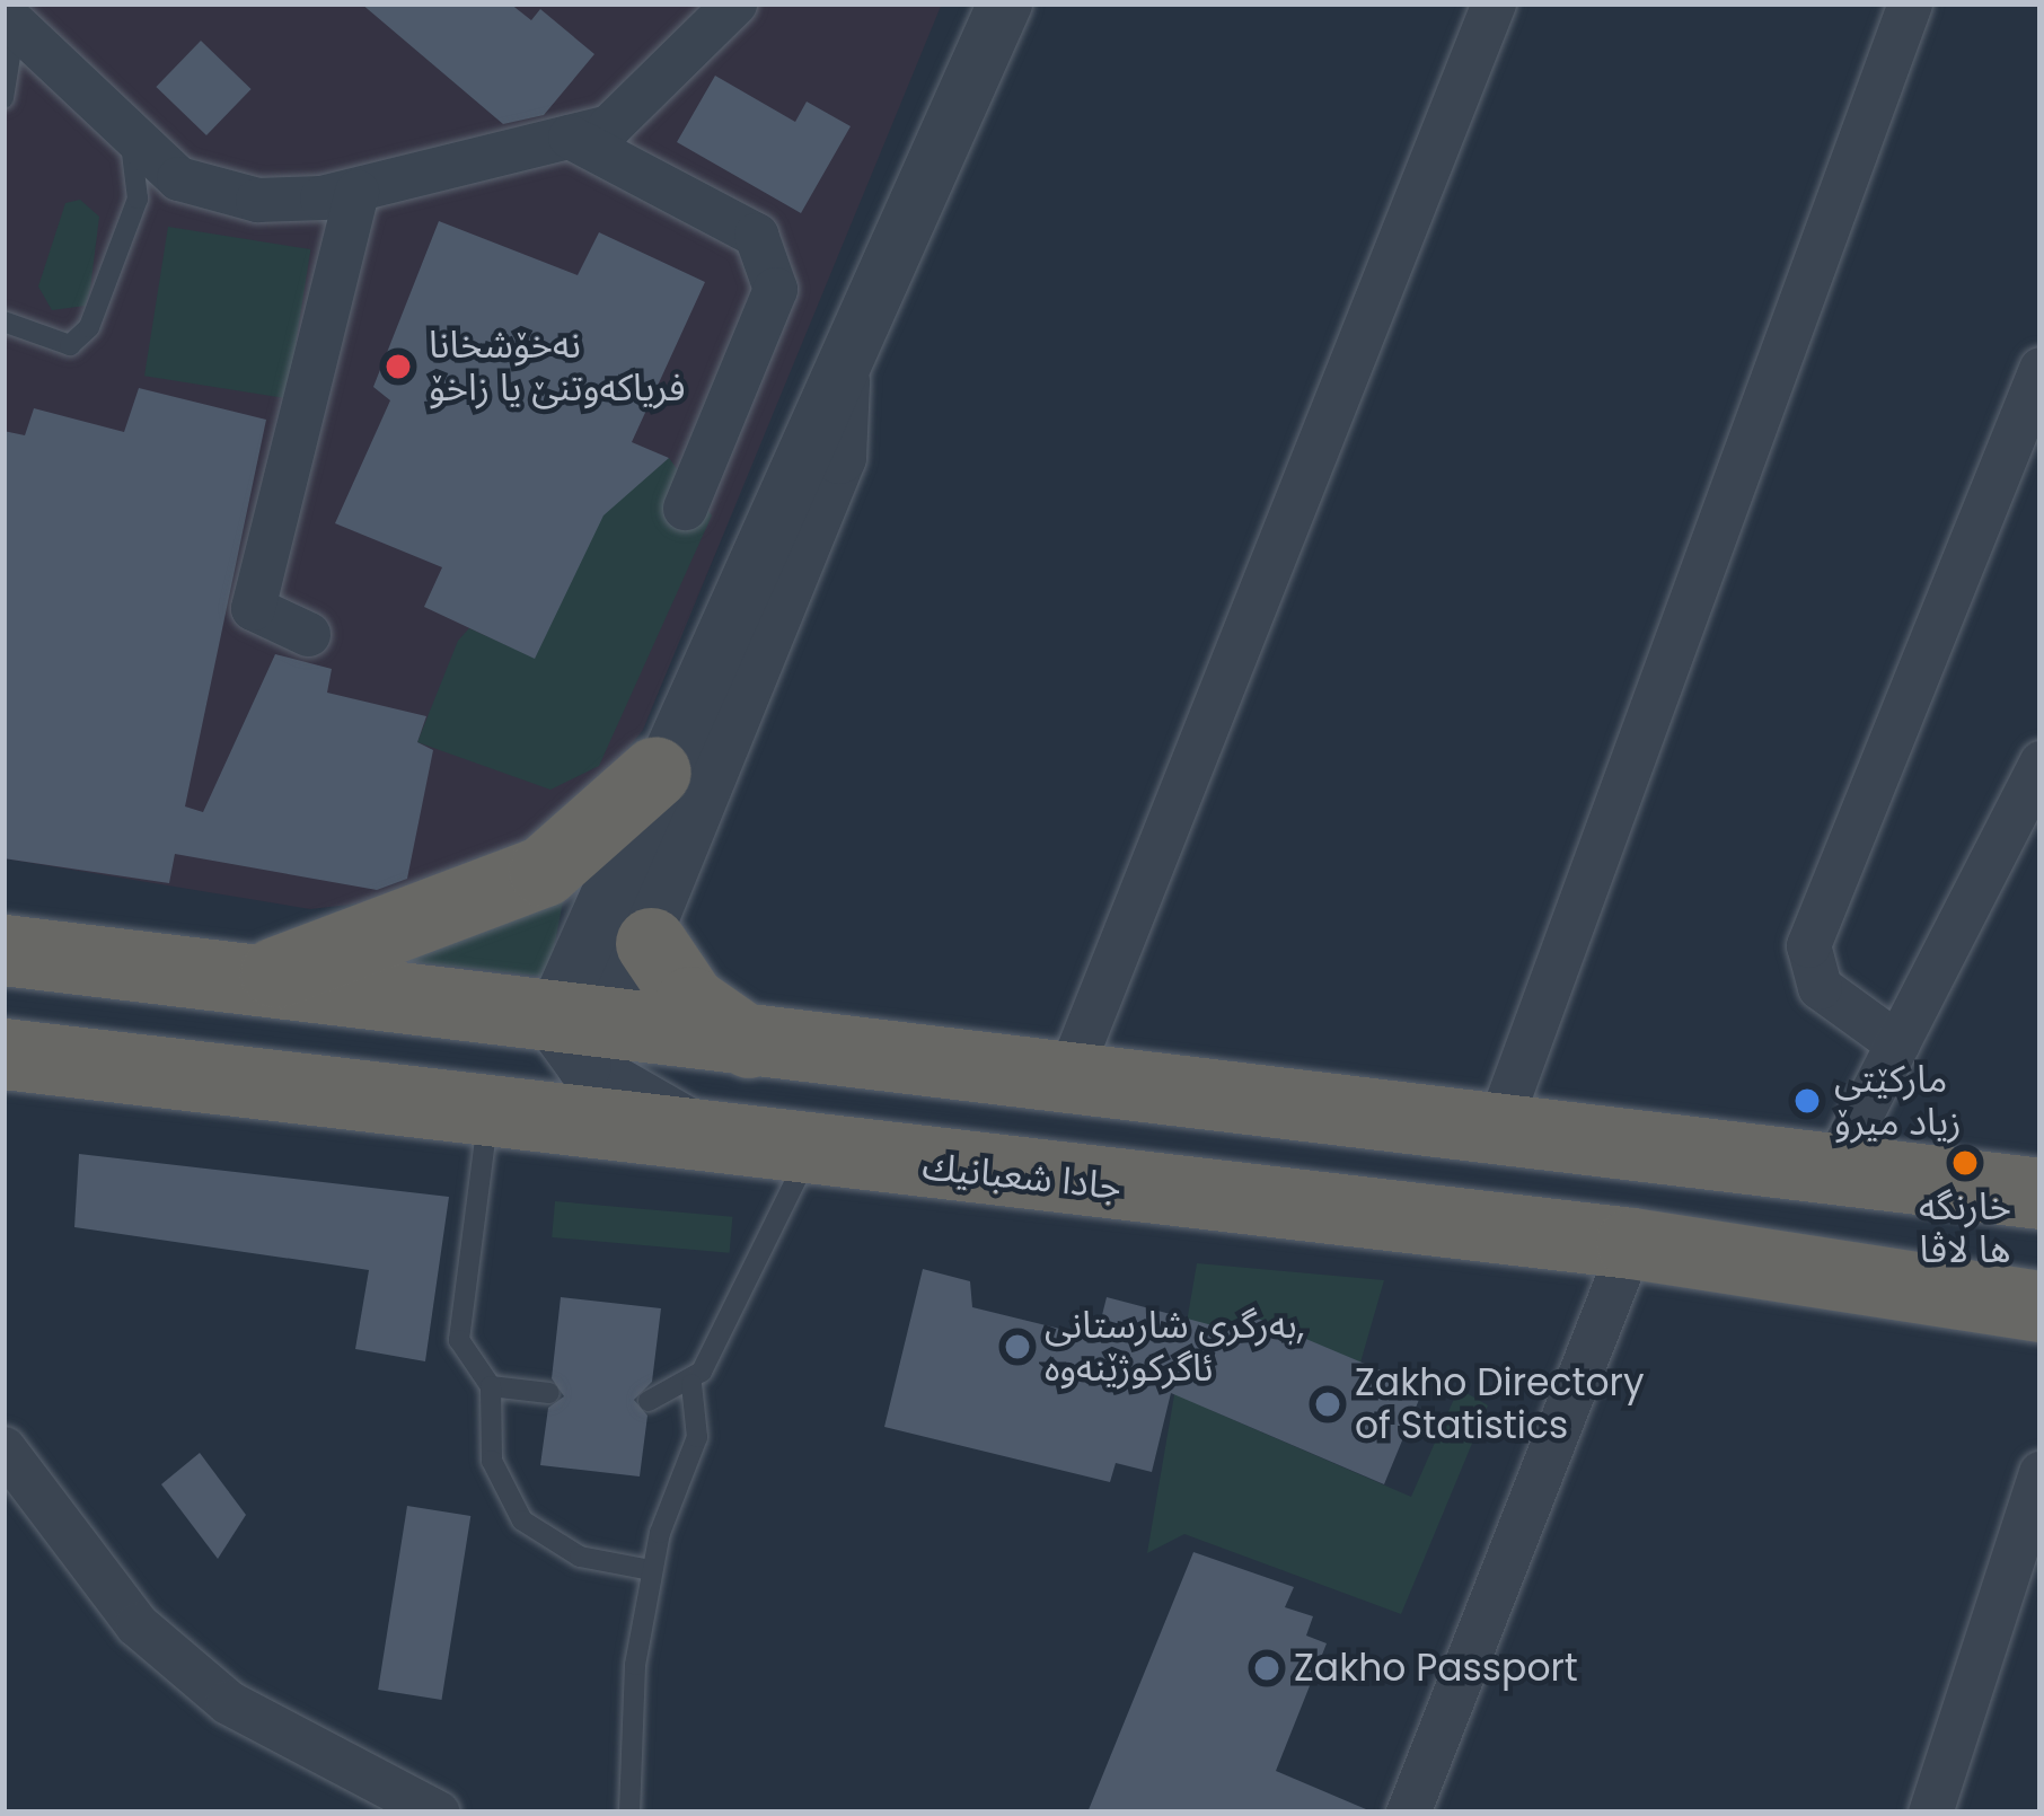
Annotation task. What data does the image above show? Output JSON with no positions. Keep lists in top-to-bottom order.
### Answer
{
  "streets": {
    "highway": ["جادا شعبانيك"]
  },
  "places": [
    "نه‌خۆشخانا فرياكه‌وتنێ يا زاخۆ",
    "مارکێتی زیاد میرۆ",
    "خارنگه ها لاڤا",
    "بەرگری شارستانی, ئاگرکوژێنەوە",
    "Zakho Directory of Statistics",
    "Zakho Passport"
  ]
}
